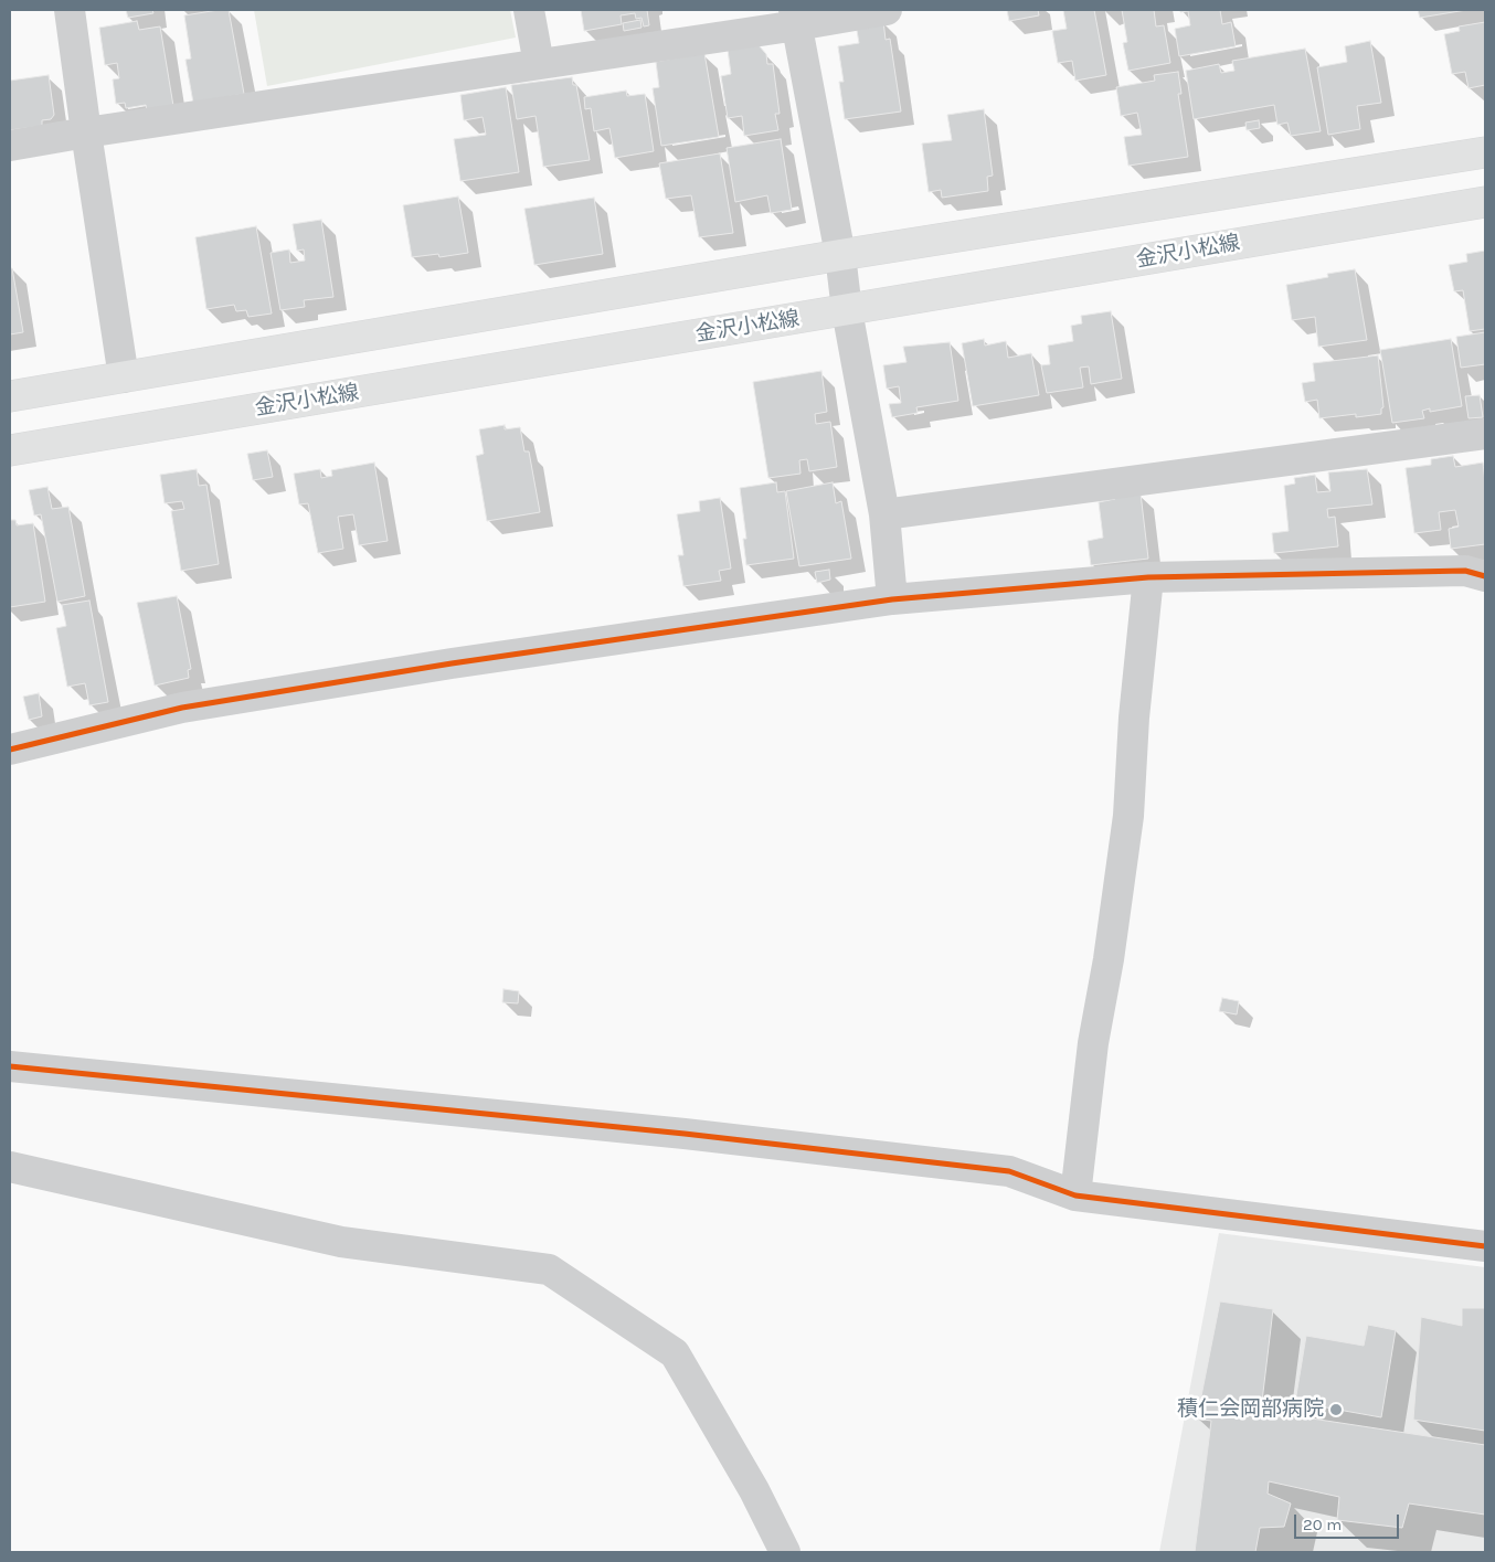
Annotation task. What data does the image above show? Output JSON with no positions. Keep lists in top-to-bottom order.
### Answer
{
  "streets": {
    "main road": ["金沢小松線"]
  },
  "places": ["積仁会岡部病院"],
  "scale_bar": "20 m"
}
